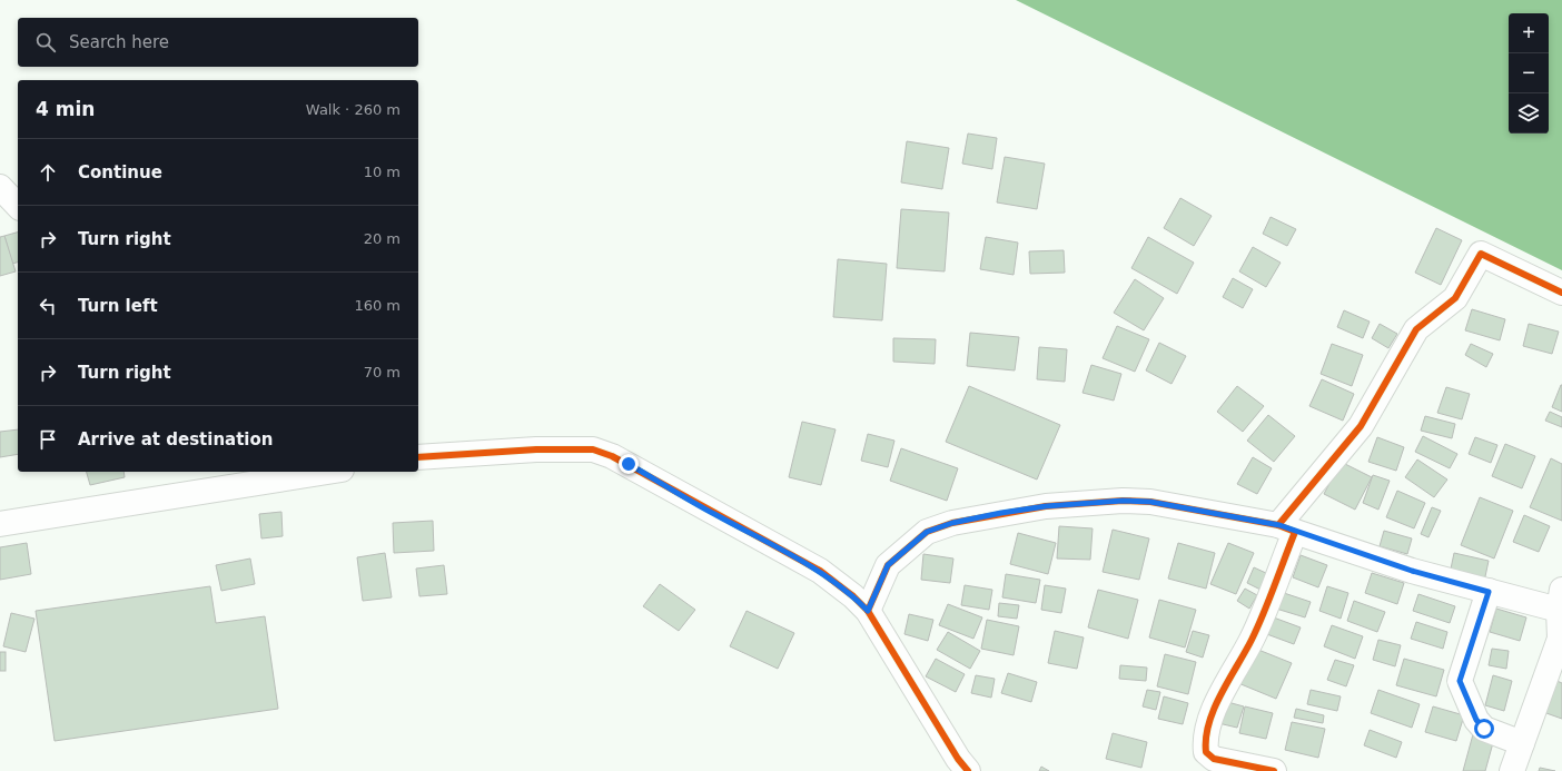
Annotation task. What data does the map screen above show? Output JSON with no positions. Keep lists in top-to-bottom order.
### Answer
{
  "page": {
    "map_buttons": ["+", "−"],
    "search": "Search here",
    "heading": ["4 min", "Walk · 260 m"],
    "list": [
      ["Continue", "10 m"],
      ["Turn right", "20 m"],
      ["Turn left", "160 m"],
      ["Turn right", "70 m"],
      "Arrive at destination"
    ]
  }
}
